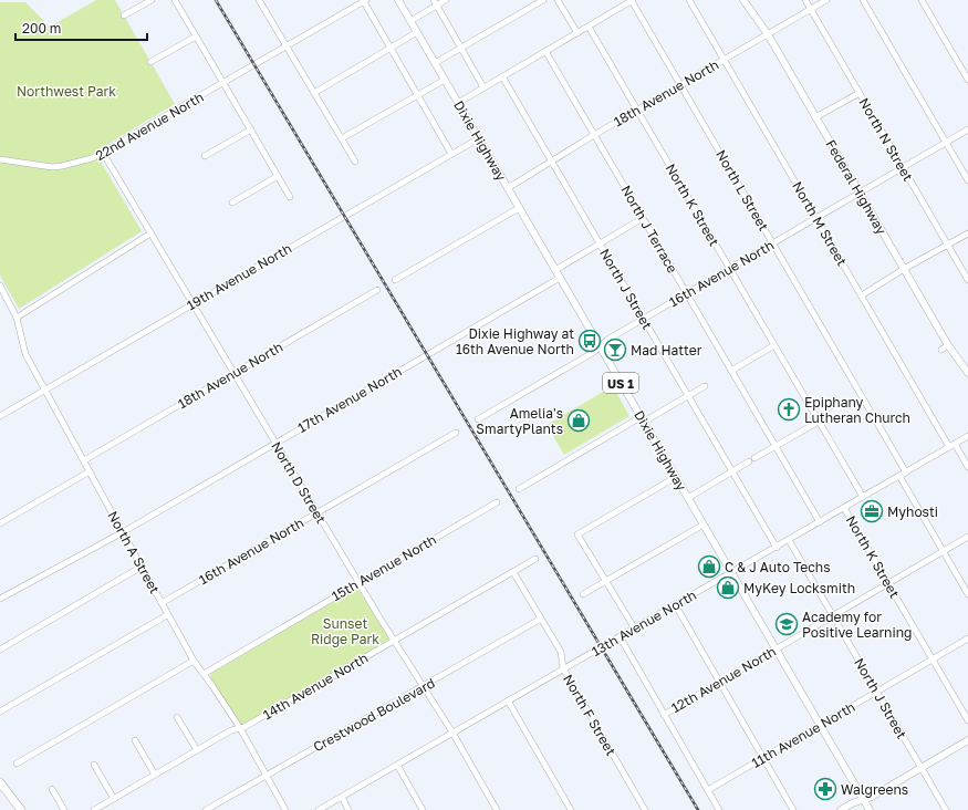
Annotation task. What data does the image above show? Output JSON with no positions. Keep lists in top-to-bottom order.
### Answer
{
  "streets": {
    "main road": ["Dixie Highway", "Federal Highway", "US 1"],
    "street": [
      "18th Avenue North",
      "22nd Avenue North",
      "North N Street",
      "North L Street",
      "North K Street",
      "North M Street",
      "North J Terrace",
      "16th Avenue North",
      "19th Avenue North",
      "North J Street",
      "17th Avenue North",
      "North D Street",
      "North A Street",
      "15th Avenue North",
      "13th Avenue North",
      "12th Avenue North",
      "14th Avenue North",
      "Crestwood Boulevard",
      "North F Street",
      "11th Avenue North"
    ]
  },
  "crossings": [
    ["18th Avenue North", "North N Street"],
    ["18th Avenue North", "Dixie Highway"],
    ["18th Avenue North", "Federal Highway"],
    ["18th Avenue North", "North L Street"],
    ["18th Avenue North", "North K Street"],
    ["18th Avenue North", "North M Street"],
    ["18th Avenue North", "North J Terrace"],
    ["18th Avenue North", "North J Street"],
    ["18th Avenue North", "North D Street"],
    ["18th Avenue North", "North A Street"],
    ["22nd Avenue North", "North D Street"],
    ["North N Street", "16th Avenue North"],
    ["Dixie Highway", "16th Avenue North"],
    ["Dixie Highway", "19th Avenue North"],
    ["Dixie Highway", "17th Avenue North"],
    ["Dixie Highway", "13th Avenue North"],
    ["Dixie Highway", "12th Avenue North"],
    ["Dixie Highway", "11th Avenue North"],
    ["Federal Highway", "16th Avenue North"],
    ["North L Street", "16th Avenue North"],
    ["North L Street", "13th Avenue North"],
    ["North K Street", "16th Avenue North"],
    ["North K Street", "13th Avenue North"],
    ["North K Street", "12th Avenue North"],
    ["North K Street", "11th Avenue North"],
    ["North M Street", "16th Avenue North"],
    ["North M Street", "13th Avenue North"],
    ["North J Terrace", "16th Avenue North"],
    ["North J Terrace", "13th Avenue North"],
    ["16th Avenue North", "North J Street"],
    ["16th Avenue North", "North D Street"],
    ["16th Avenue North", "North A Street"],
    ["19th Avenue North", "North D Street"],
    ["19th Avenue North", "North A Street"],
    ["North J Street", "13th Avenue North"],
    ["North J Street", "12th Avenue North"],
    ["North J Street", "11th Avenue North"],
    ["17th Avenue North", "North D Street"],
    ["17th Avenue North", "North A Street"],
    ["North D Street", "15th Avenue North"],
    ["North D Street", "13th Avenue North"],
    ["North D Street", "14th Avenue North"],
    ["North D Street", "Crestwood Boulevard"],
    ["North A Street", "15th Avenue North"],
    ["North A Street", "14th Avenue North"],
    ["North A Street", "Crestwood Boulevard"],
    ["13th Avenue North", "North F Street"],
    ["14th Avenue North", "North F Street"],
    ["Crestwood Boulevard", "North F Street"]
  ],
  "parks": ["Northwest Park", "Sunset Ridge Park"],
  "places": {
    "bus stop": ["Dixie Highway at 16th Avenue North"],
    "bar": ["Mad Hatter"],
    "church": ["Epiphany Lutheran Church"],
    "shop": ["Amelia's SmartyPlants", "C & J Auto Techs", "MyKey Locksmith"],
    "office": ["Myhosti"],
    "school or university": ["Academy for Positive Learning"],
    "pharmacy": ["Walgreens"]
  },
  "scale_bar": "200 m"
}
